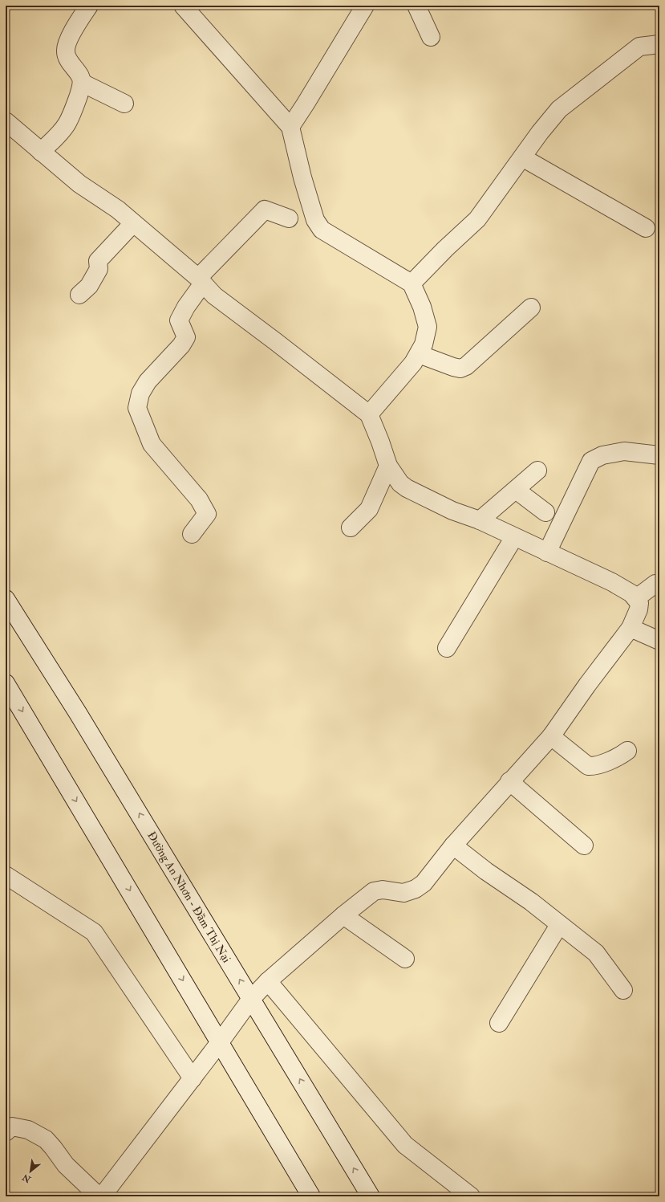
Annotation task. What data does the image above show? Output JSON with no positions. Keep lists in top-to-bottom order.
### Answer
{
  "streets": {
    "street": ["Đường An Nhơn - Đầm Thị Nại"]
  },
  "north": "bottom left"
}
